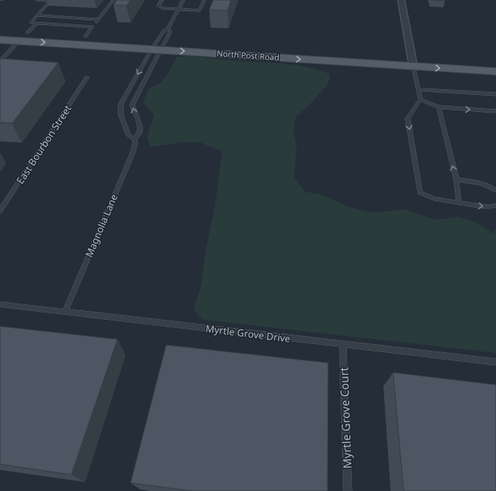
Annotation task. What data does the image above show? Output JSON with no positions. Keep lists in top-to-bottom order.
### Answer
{
  "streets": {
    "main road": ["North Post Road"],
    "lane": [
      "East Bourbon Street",
      "Magnolia Lane",
      "Myrtle Grove Drive",
      "Myrtle Grove Court"
    ]
  },
  "crossings": [
    ["North Post Road", "Magnolia Lane"],
    ["Magnolia Lane", "Myrtle Grove Drive"],
    ["Myrtle Grove Drive", "Myrtle Grove Court"]
  ]
}
